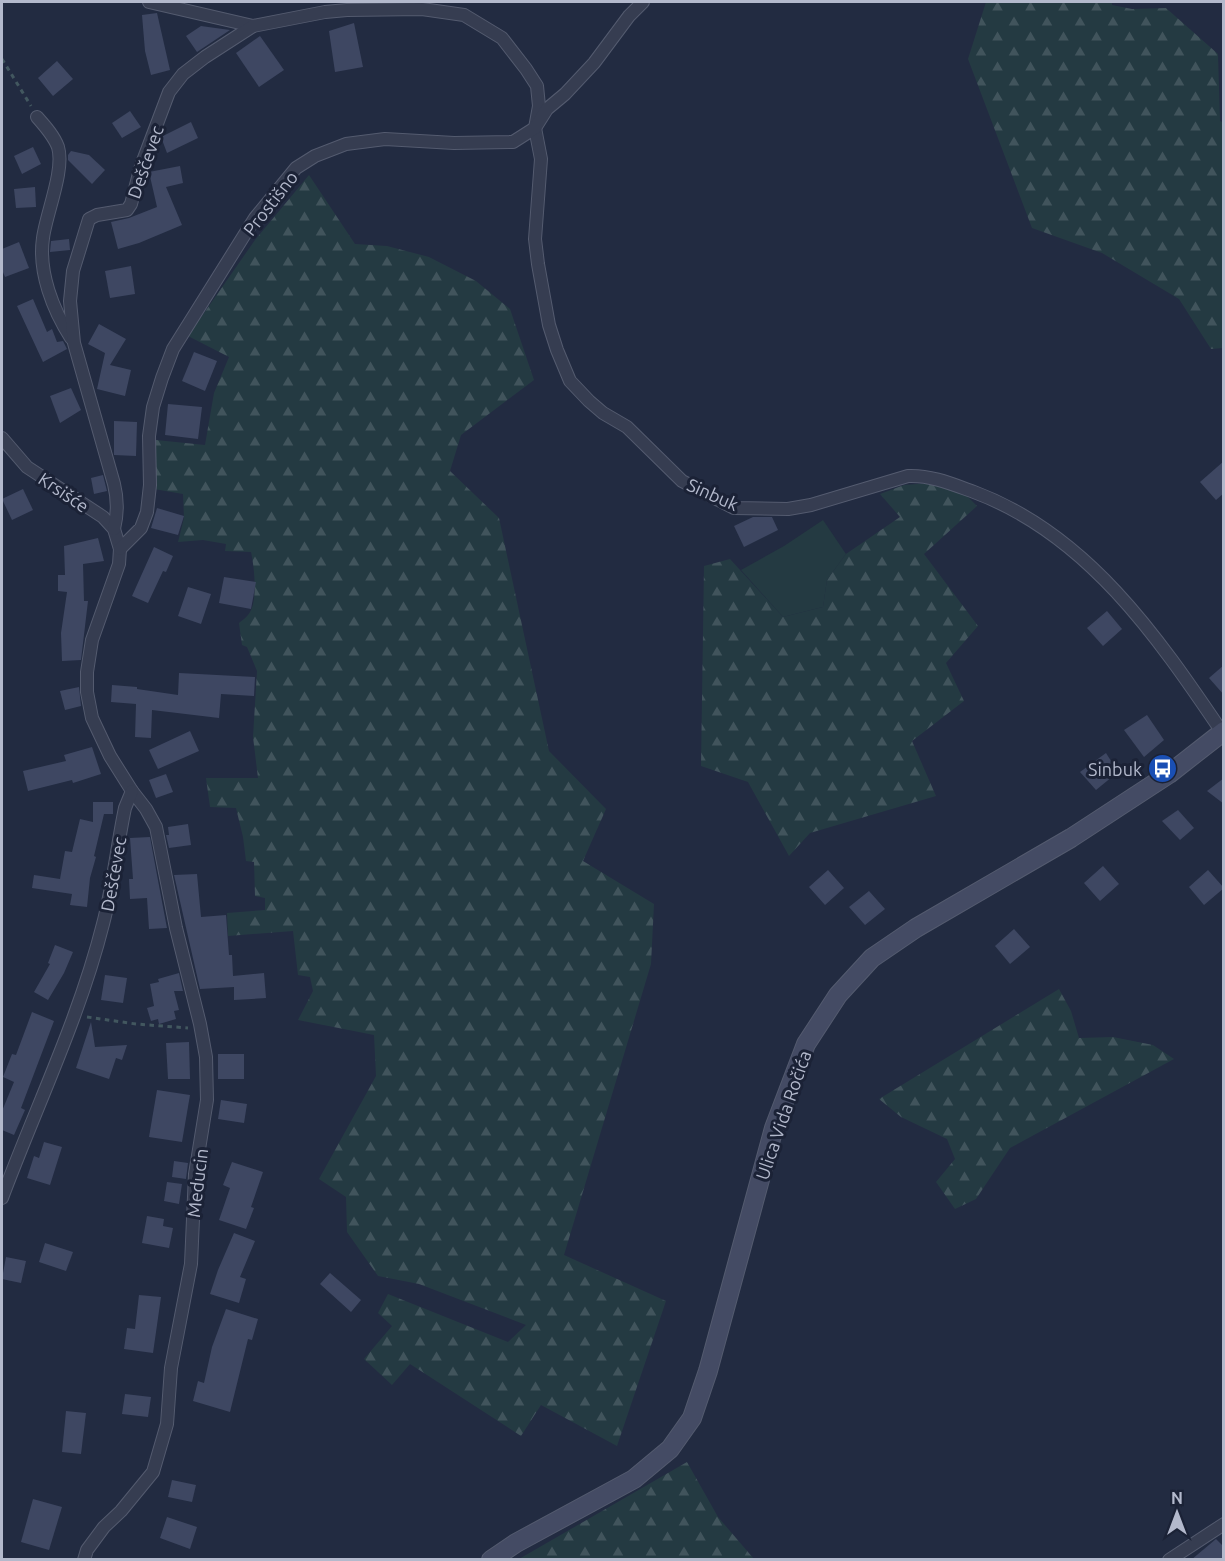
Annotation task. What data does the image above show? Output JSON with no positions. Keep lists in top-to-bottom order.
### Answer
{
  "streets": {
    "main road": ["Ulica Vida Ročića"],
    "street": [
      "Deščevec",
      "Prostišno",
      "Krsišće",
      "Sinbuk",
      "Meducin"
    ]
  },
  "crossings": [
    ["Deščevec", "Krsišće"],
    ["Deščevec", "Sinbuk"],
    ["Deščevec", "Meducin"],
    ["Prostišno", "Sinbuk"],
    ["Sinbuk", "Ulica Vida Ročića"]
  ],
  "places": {
    "bus stop": ["Sinbuk"]
  },
  "north": "top"
}
